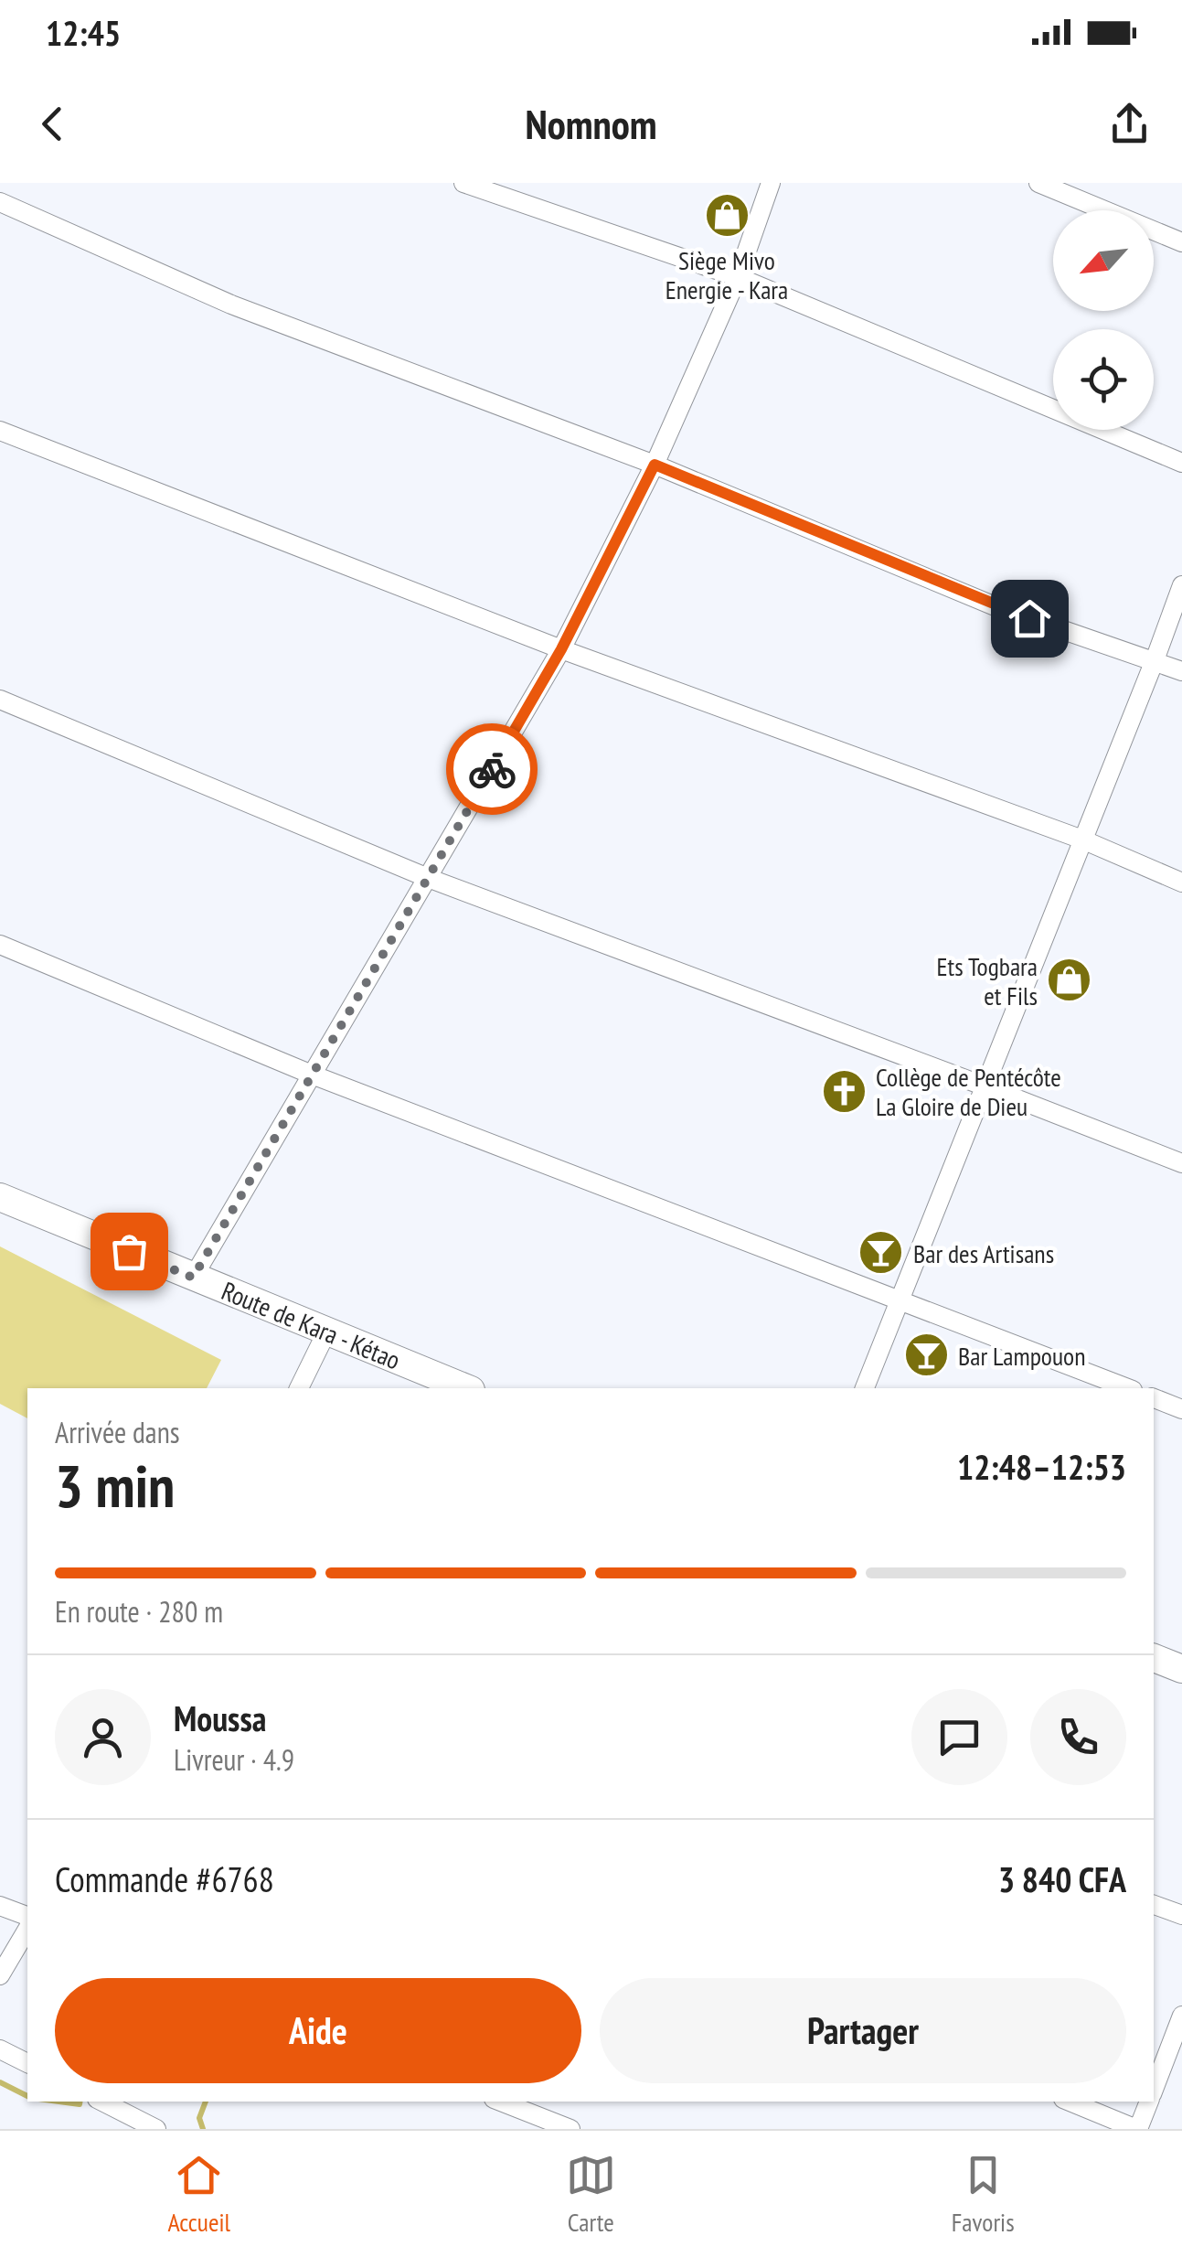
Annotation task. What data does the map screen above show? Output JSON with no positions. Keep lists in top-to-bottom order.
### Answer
{
  "streets": {
    "main road": ["Route de Kara - Kétao"]
  },
  "places": {
    "shop": ["Siège Mivo Energie - Kara", "Ets Togbara et Fils"],
    "church": ["Collège de Pentécôte La Gloire de Dieu"],
    "bar": ["Bar des Artisans", "Bar Lampouon"]
  },
  "north": "bottom left",
  "page": {
    "status": "12:45",
    "header": "Nomnom",
    "heading": ["3 min", "Arrivée dans", "12:48–12:53"],
    "panel": [
      "Moussa",
      "Livreur · 4.9",
      "Commande #6768",
      "3 840 CFA"
    ],
    "bar": "En route · 280 m",
    "buttons": ["Aide", "Partager"],
    "tabs": ["Accueil", "Carte", "Favoris"]
  }
}
